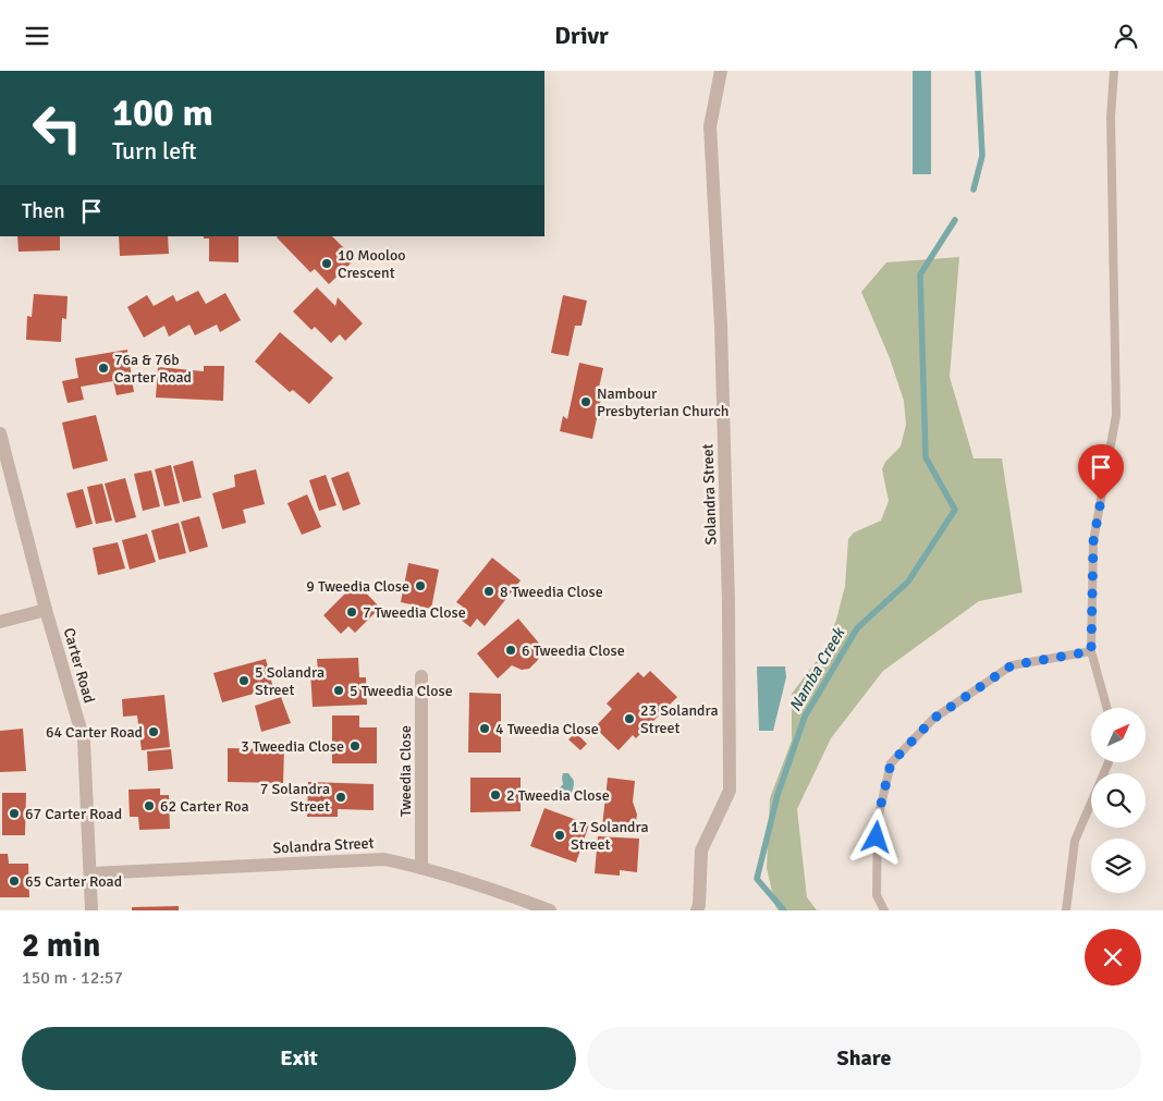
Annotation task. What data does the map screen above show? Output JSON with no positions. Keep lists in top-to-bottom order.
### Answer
{
  "streets": {
    "street": ["Solandra Street", "Carter Road", "Tweedia Close"]
  },
  "crossings": [
    ["Solandra Street", "Carter Road"],
    ["Solandra Street", "Tweedia Close"]
  ],
  "water": ["Namba Creek"],
  "places": [
    "10 Mooloo Crescent",
    "76a & 76b Carter Road",
    "Nambour Presbyterian Church",
    "9 Tweedia Close",
    "8 Tweedia Close",
    "7 Tweedia Close",
    "6 Tweedia Close",
    "5 Solandra Street",
    "5 Tweedia Close",
    "23 Solandra Street",
    "4 Tweedia Close",
    "64 Carter Road",
    "3 Tweedia Close",
    "2 Tweedia Close",
    "7 Solandra Street",
    "62 Carter Roa",
    "67 Carter Road",
    "17 Solandra Street",
    "65 Carter Road"
  ],
  "north": "top right",
  "page": {
    "header": "Drivr",
    "turn": ["100 m", "Turn left"],
    "then": "Then",
    "heading": ["2 min", "150 m · 12:57"],
    "buttons": ["Exit", "Share"]
  }
}
